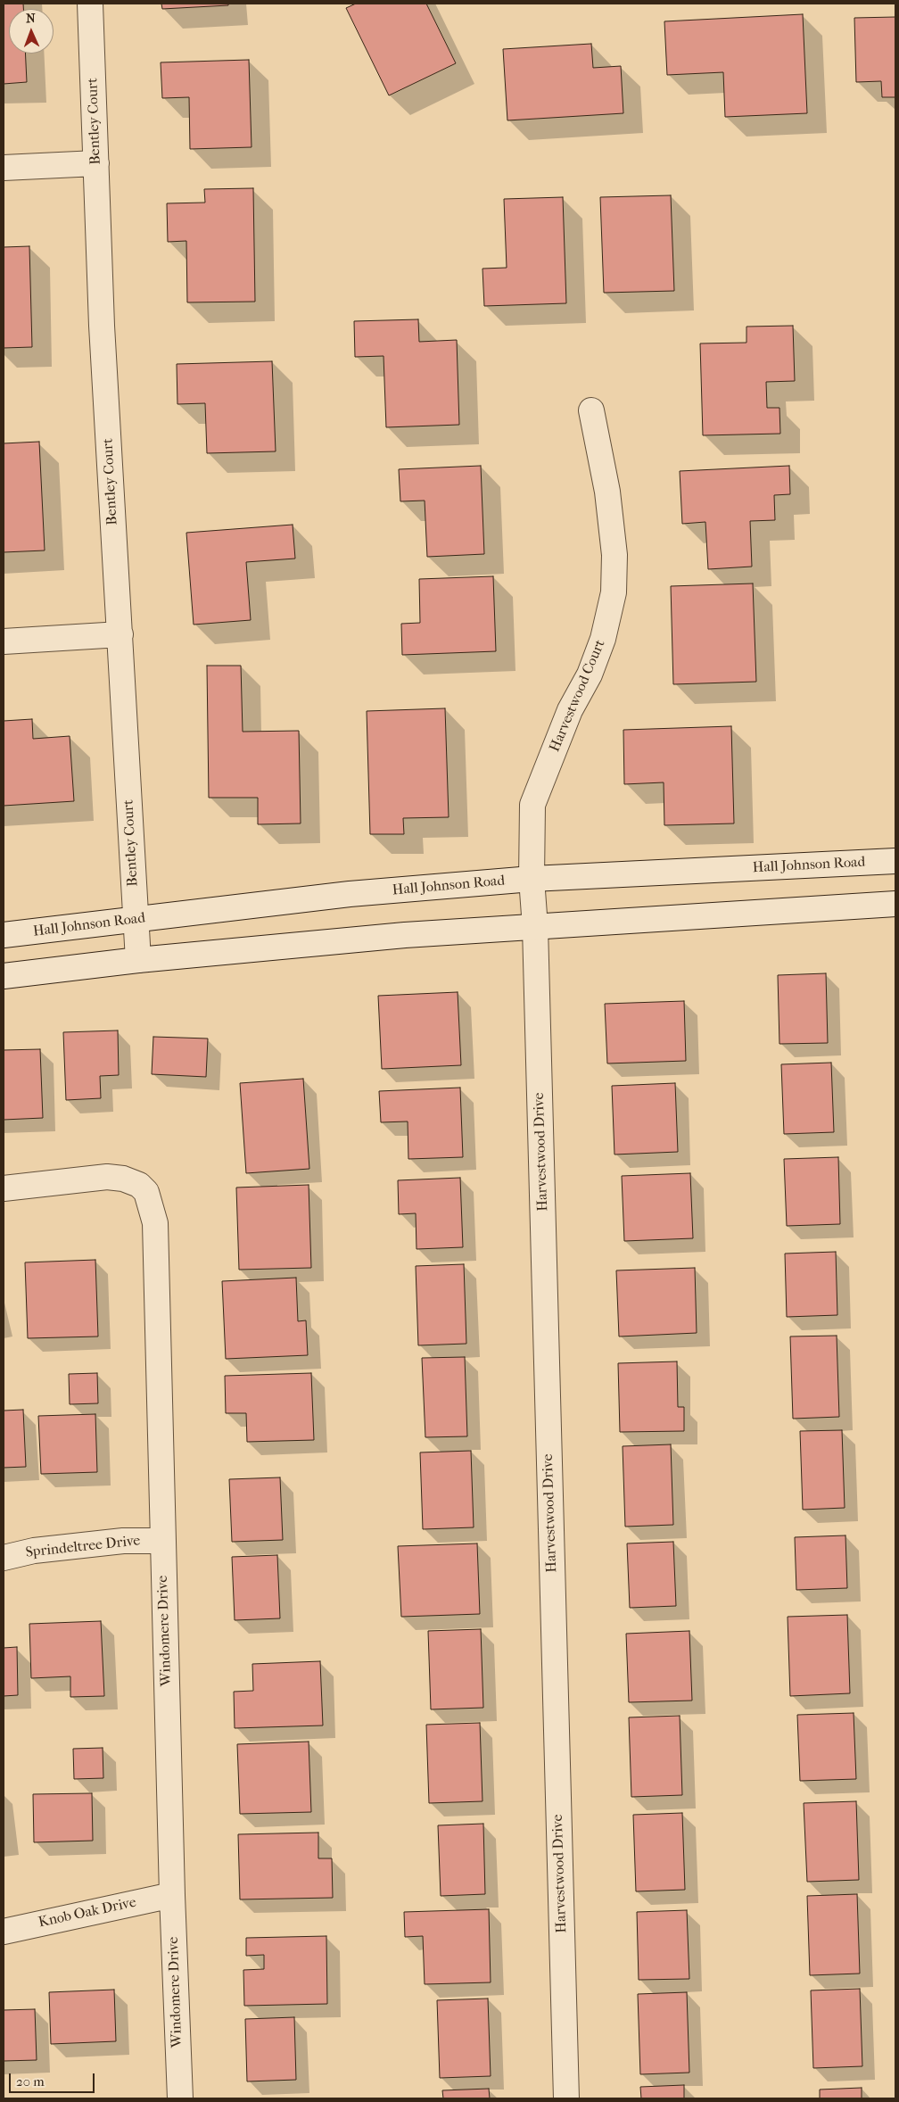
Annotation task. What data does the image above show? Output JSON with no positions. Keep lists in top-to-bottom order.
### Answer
{
  "streets": {
    "street": [
      "Bentley Court",
      "Harvestwood Court",
      "Hall Johnson Road",
      "Harvestwood Drive",
      "Sprindeltree Drive",
      "Windomere Drive",
      "Knob Oak Drive"
    ]
  },
  "crossings": [
    ["Bentley Court", "Hall Johnson Road"],
    ["Harvestwood Court", "Hall Johnson Road"],
    ["Harvestwood Court", "Harvestwood Drive"],
    ["Sprindeltree Drive", "Windomere Drive"],
    ["Windomere Drive", "Knob Oak Drive"]
  ],
  "scale_bar": "20 m",
  "north": "top"
}
